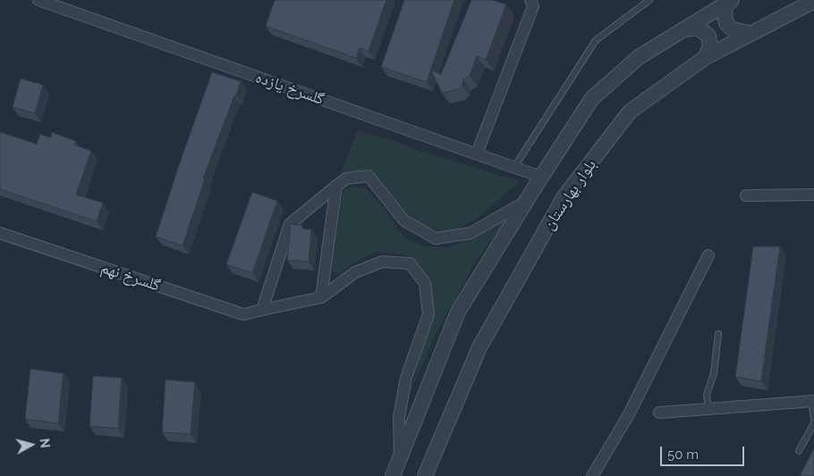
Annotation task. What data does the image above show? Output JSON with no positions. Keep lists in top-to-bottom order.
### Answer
{
  "streets": {
    "street": ["گلسرخ یازده", "بلوار بهارستان", "گلسرخ نهم"]
  },
  "crossings": [
    ["گلسرخ یازده", "بلوار بهارستان"]
  ],
  "scale_bar": "50 m",
  "north": "right"
}
